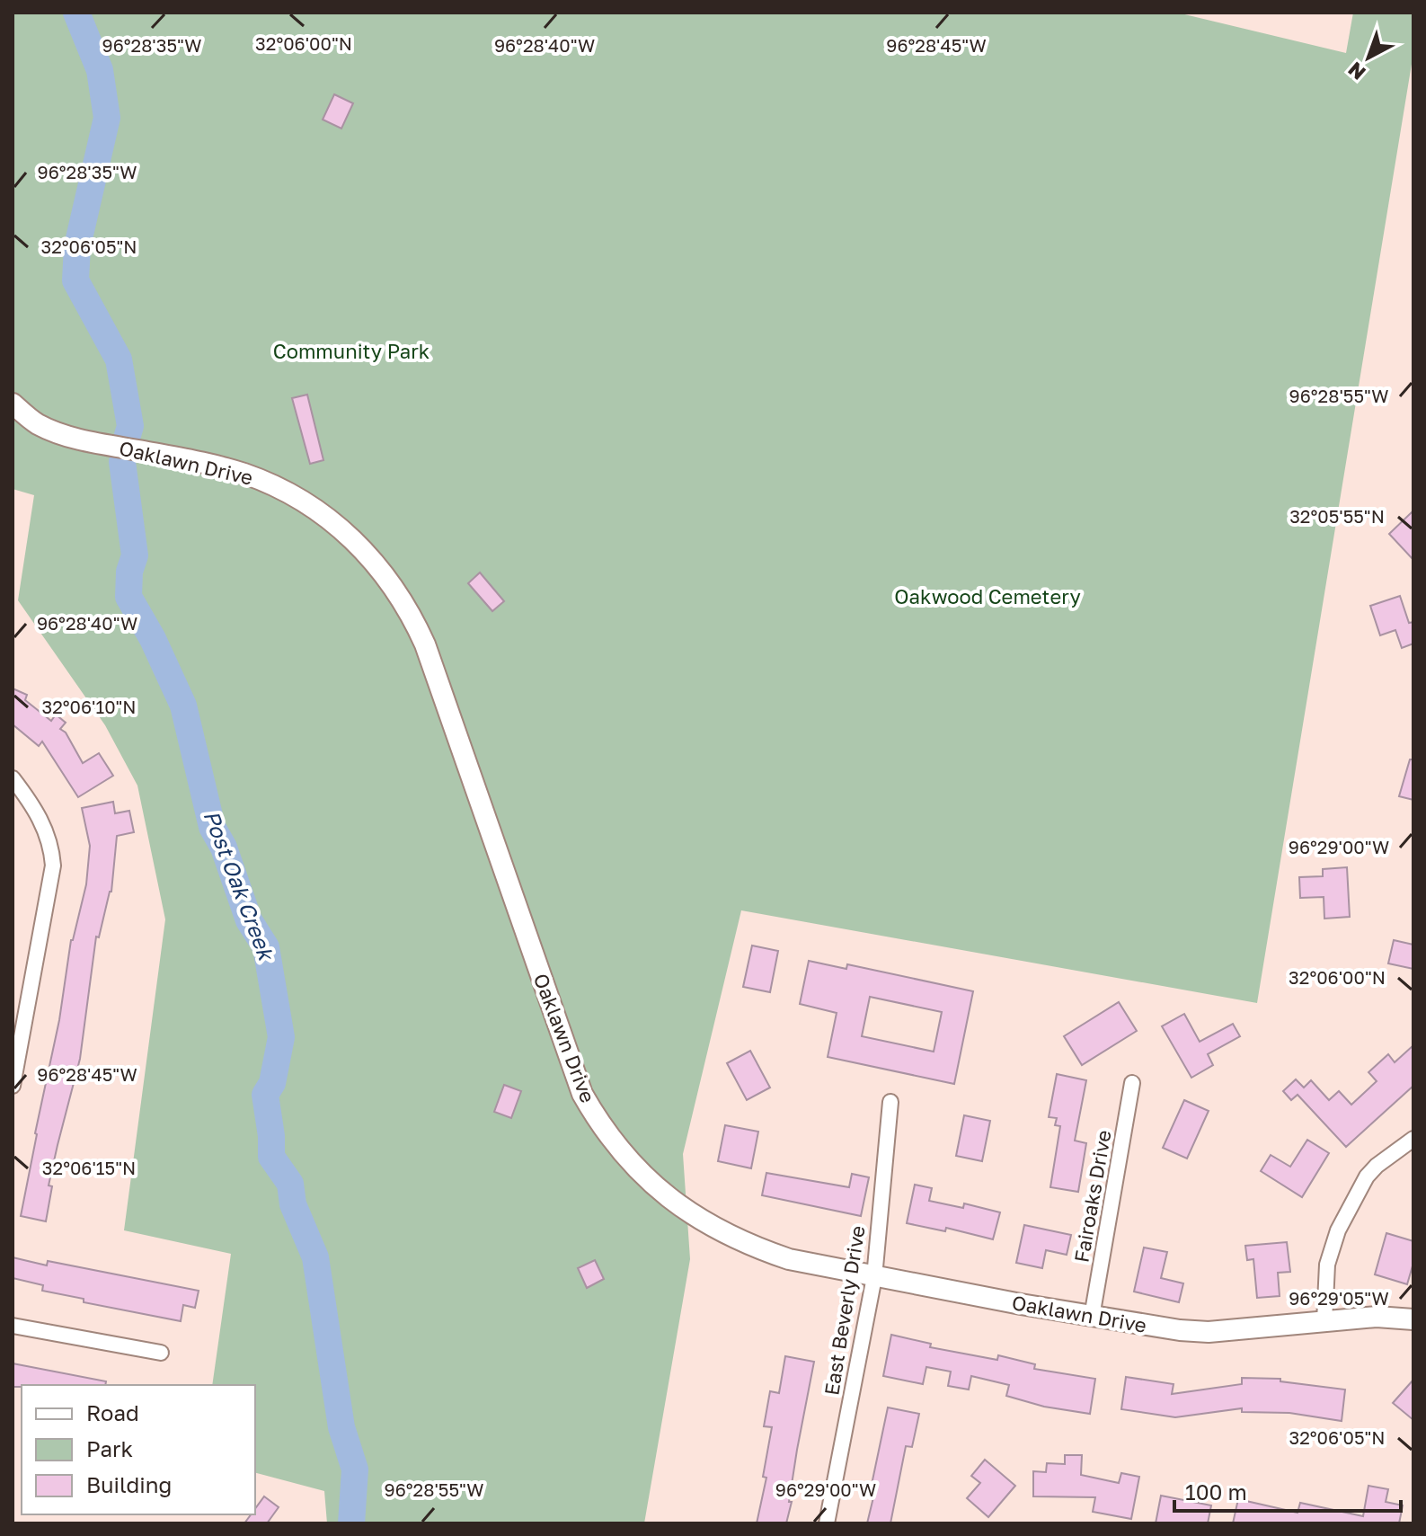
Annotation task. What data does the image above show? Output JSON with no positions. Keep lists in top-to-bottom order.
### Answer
{
  "streets": {
    "street": ["Oaklawn Drive", "Fairoaks Drive", "East Beverly Drive"]
  },
  "crossings": [
    ["Oaklawn Drive", "Fairoaks Drive"],
    ["Oaklawn Drive", "East Beverly Drive"]
  ],
  "water": ["Post Oak Creek"],
  "parks": ["Community Park", "Oakwood Cemetery"],
  "legend": ["Road", "Park", "Building"],
  "scale_bar": "100 m",
  "north": "bottom left",
  "coordinates": [
    "32°06'00\"N",
    "96°28'35\"W",
    "96°28'40\"W",
    "96°28'45\"W",
    "32°06'05\"N",
    "96°28'55\"W",
    "32°05'55\"N",
    "32°06'10\"N",
    "96°29'00\"W",
    "32°06'15\"N",
    "96°29'05\"W"
  ]
}
